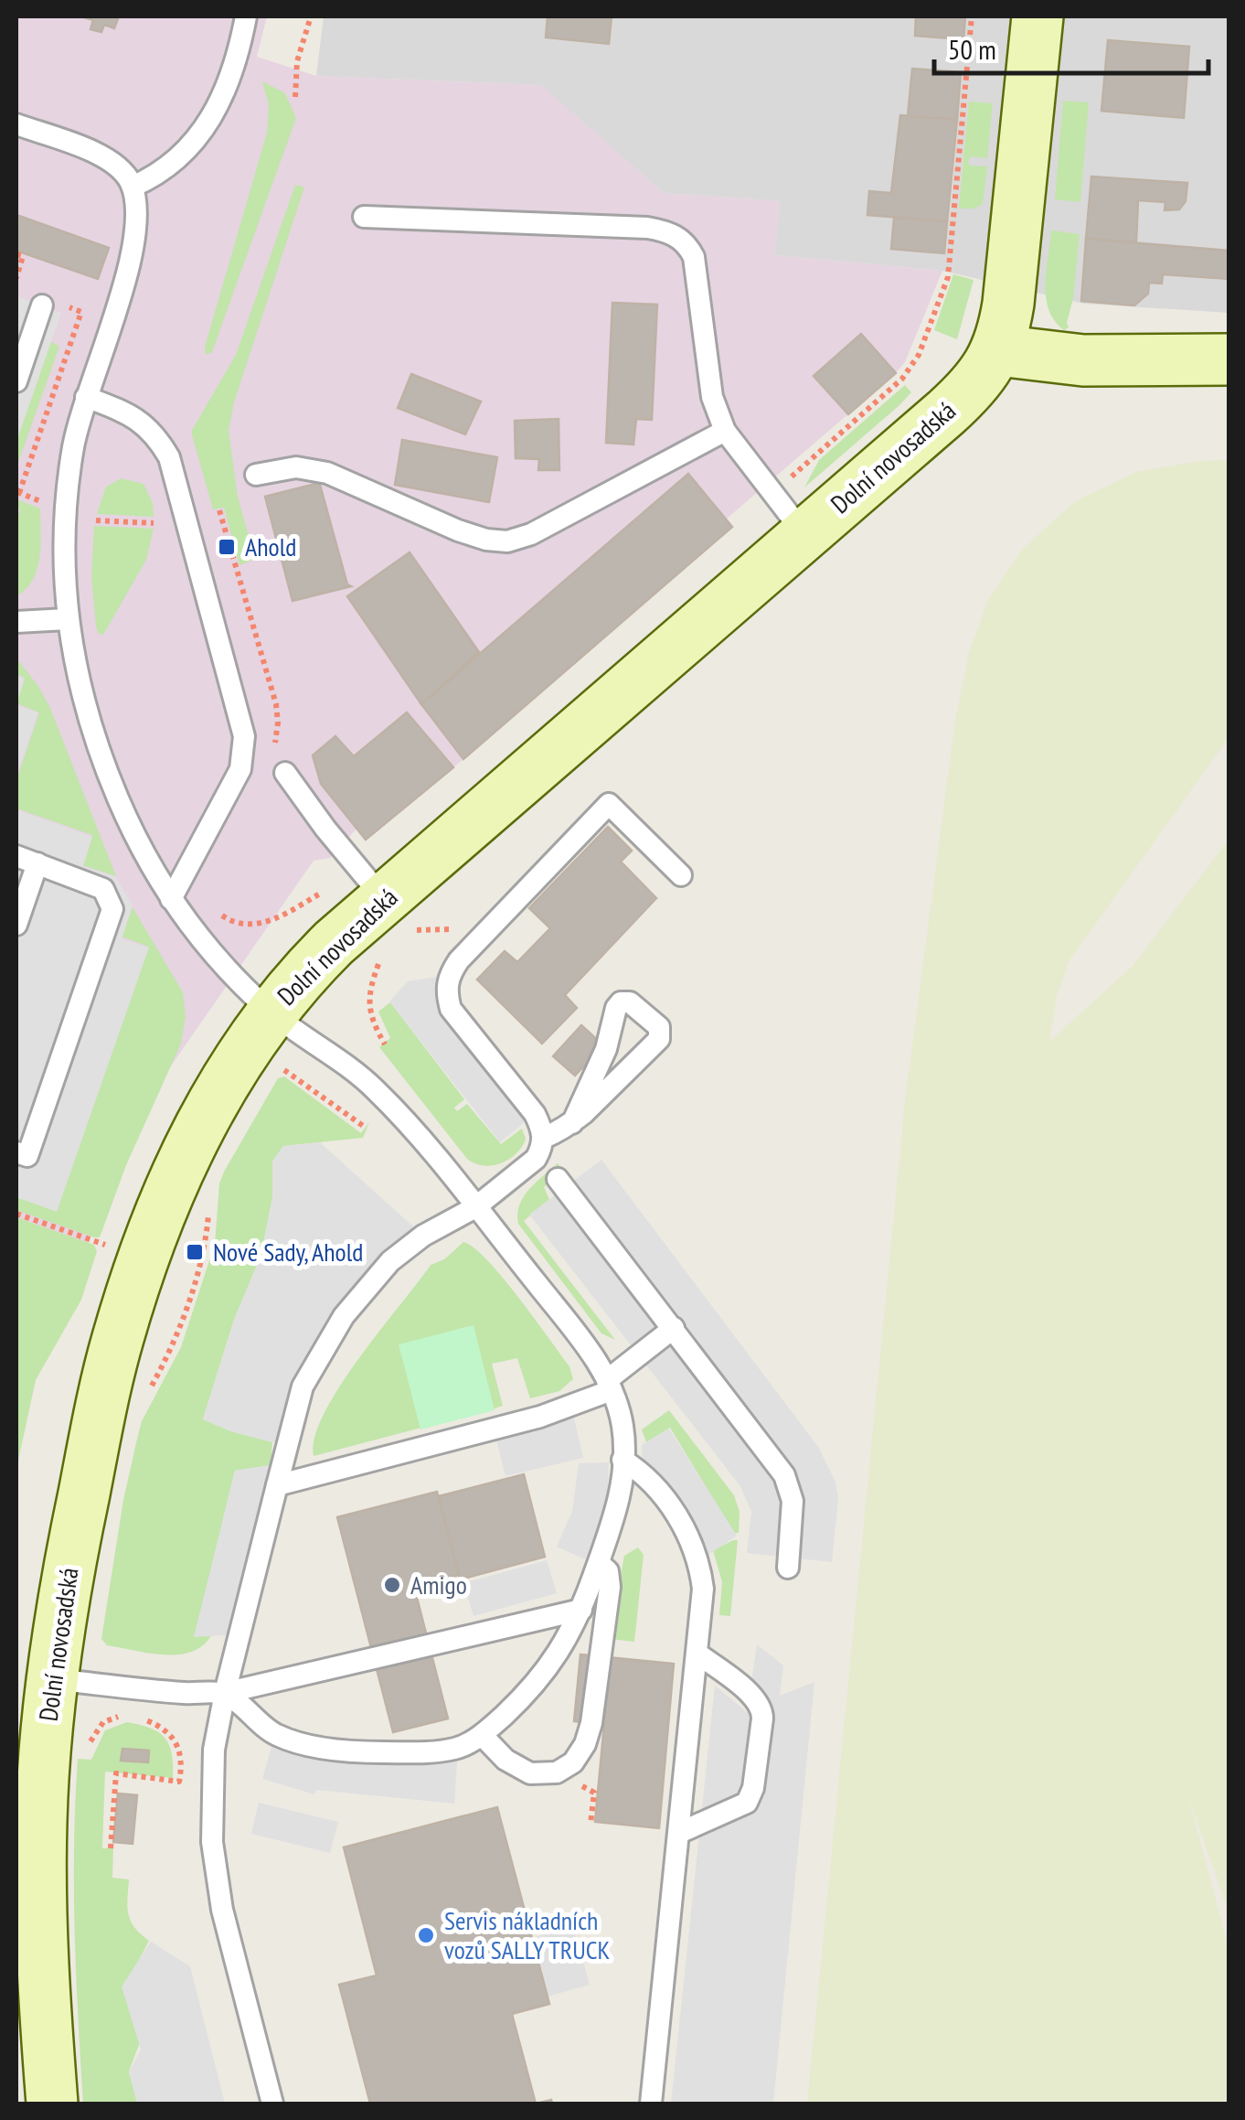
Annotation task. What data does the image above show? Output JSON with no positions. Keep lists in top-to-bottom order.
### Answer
{
  "streets": {
    "main road": ["Dolní novosadská"]
  },
  "places": {
    "transit": ["Ahold", "Nové Sady, Ahold"],
    "other": ["Amigo", "Servis nákladních vozů SALLY TRUCK"]
  },
  "scale_bar": "50 m"
}
